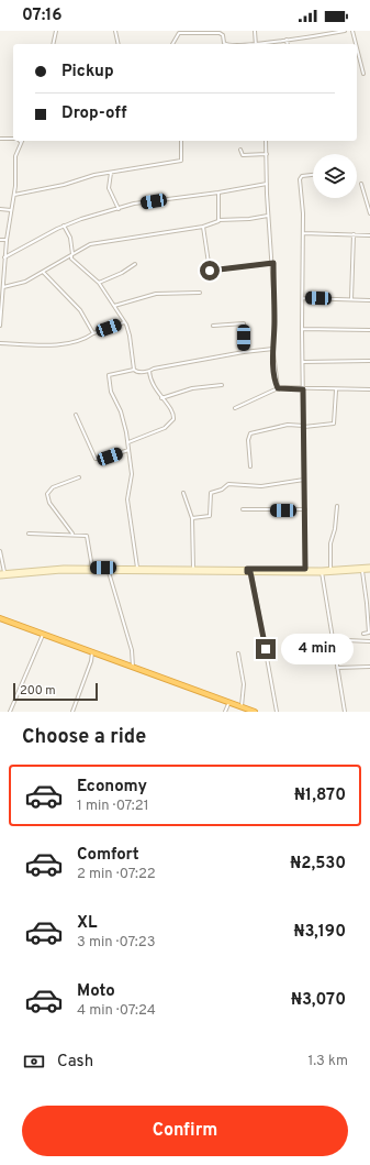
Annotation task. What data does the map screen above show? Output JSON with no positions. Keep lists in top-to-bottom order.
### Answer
{
  "scale_bar": "200 m",
  "page": {
    "status": "07:16",
    "banner": ["Pickup", "Drop-off"],
    "bubble": "4 min",
    "scale": "200 m",
    "heading": "Choose a ride",
    "list": [
      {
        "name": "Economy",
        "note": "1 min · 07:21",
        "value": "₦1,870"
      },
      {
        "name": "Comfort",
        "note": "2 min · 07:22",
        "value": "₦2,530"
      },
      {
        "name": "XL",
        "note": "3 min · 07:23",
        "value": "₦3,190"
      },
      {
        "name": "Moto",
        "note": "4 min · 07:24",
        "value": "₦3,070"
      }
    ],
    "pay": ["Cash", "1.3 km"],
    "buttons": "Confirm"
  }
}
